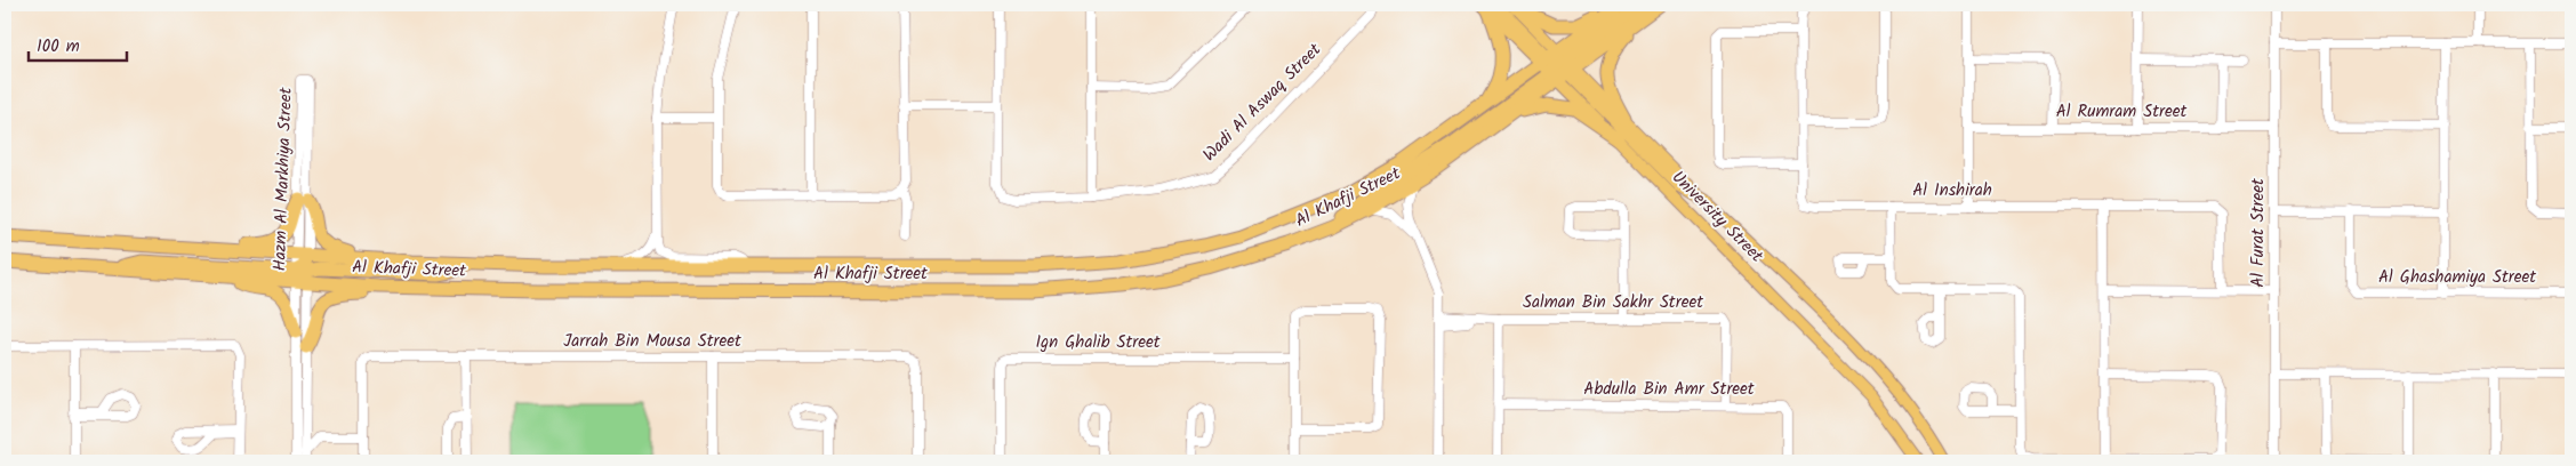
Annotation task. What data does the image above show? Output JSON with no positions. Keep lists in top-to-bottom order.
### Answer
{
  "streets": {
    "highway": ["Al Khafji Street"],
    "main road": ["University Street"],
    "street": [
      "Wadi Al Aswaq Street",
      "Al Rumram Street",
      "Hazm Al Markhiya Street",
      "Al Inshirah",
      "Al Furat Street",
      "Al Ghashamiya Street",
      "Salman Bin Sakhr Street",
      "Jarrah Bin Mousa Street",
      "Ign Ghalib Street",
      "Abdulla Bin Amr Street"
    ]
  },
  "crossings": [
    ["Al Rumram Street", "Al Furat Street"],
    ["Hazm Al Markhiya Street", "Al Khafji Street"],
    ["Al Khafji Street", "University Street"],
    ["Salman Bin Sakhr Street", "Abdulla Bin Amr Street"]
  ],
  "scale_bar": "100 m"
}
